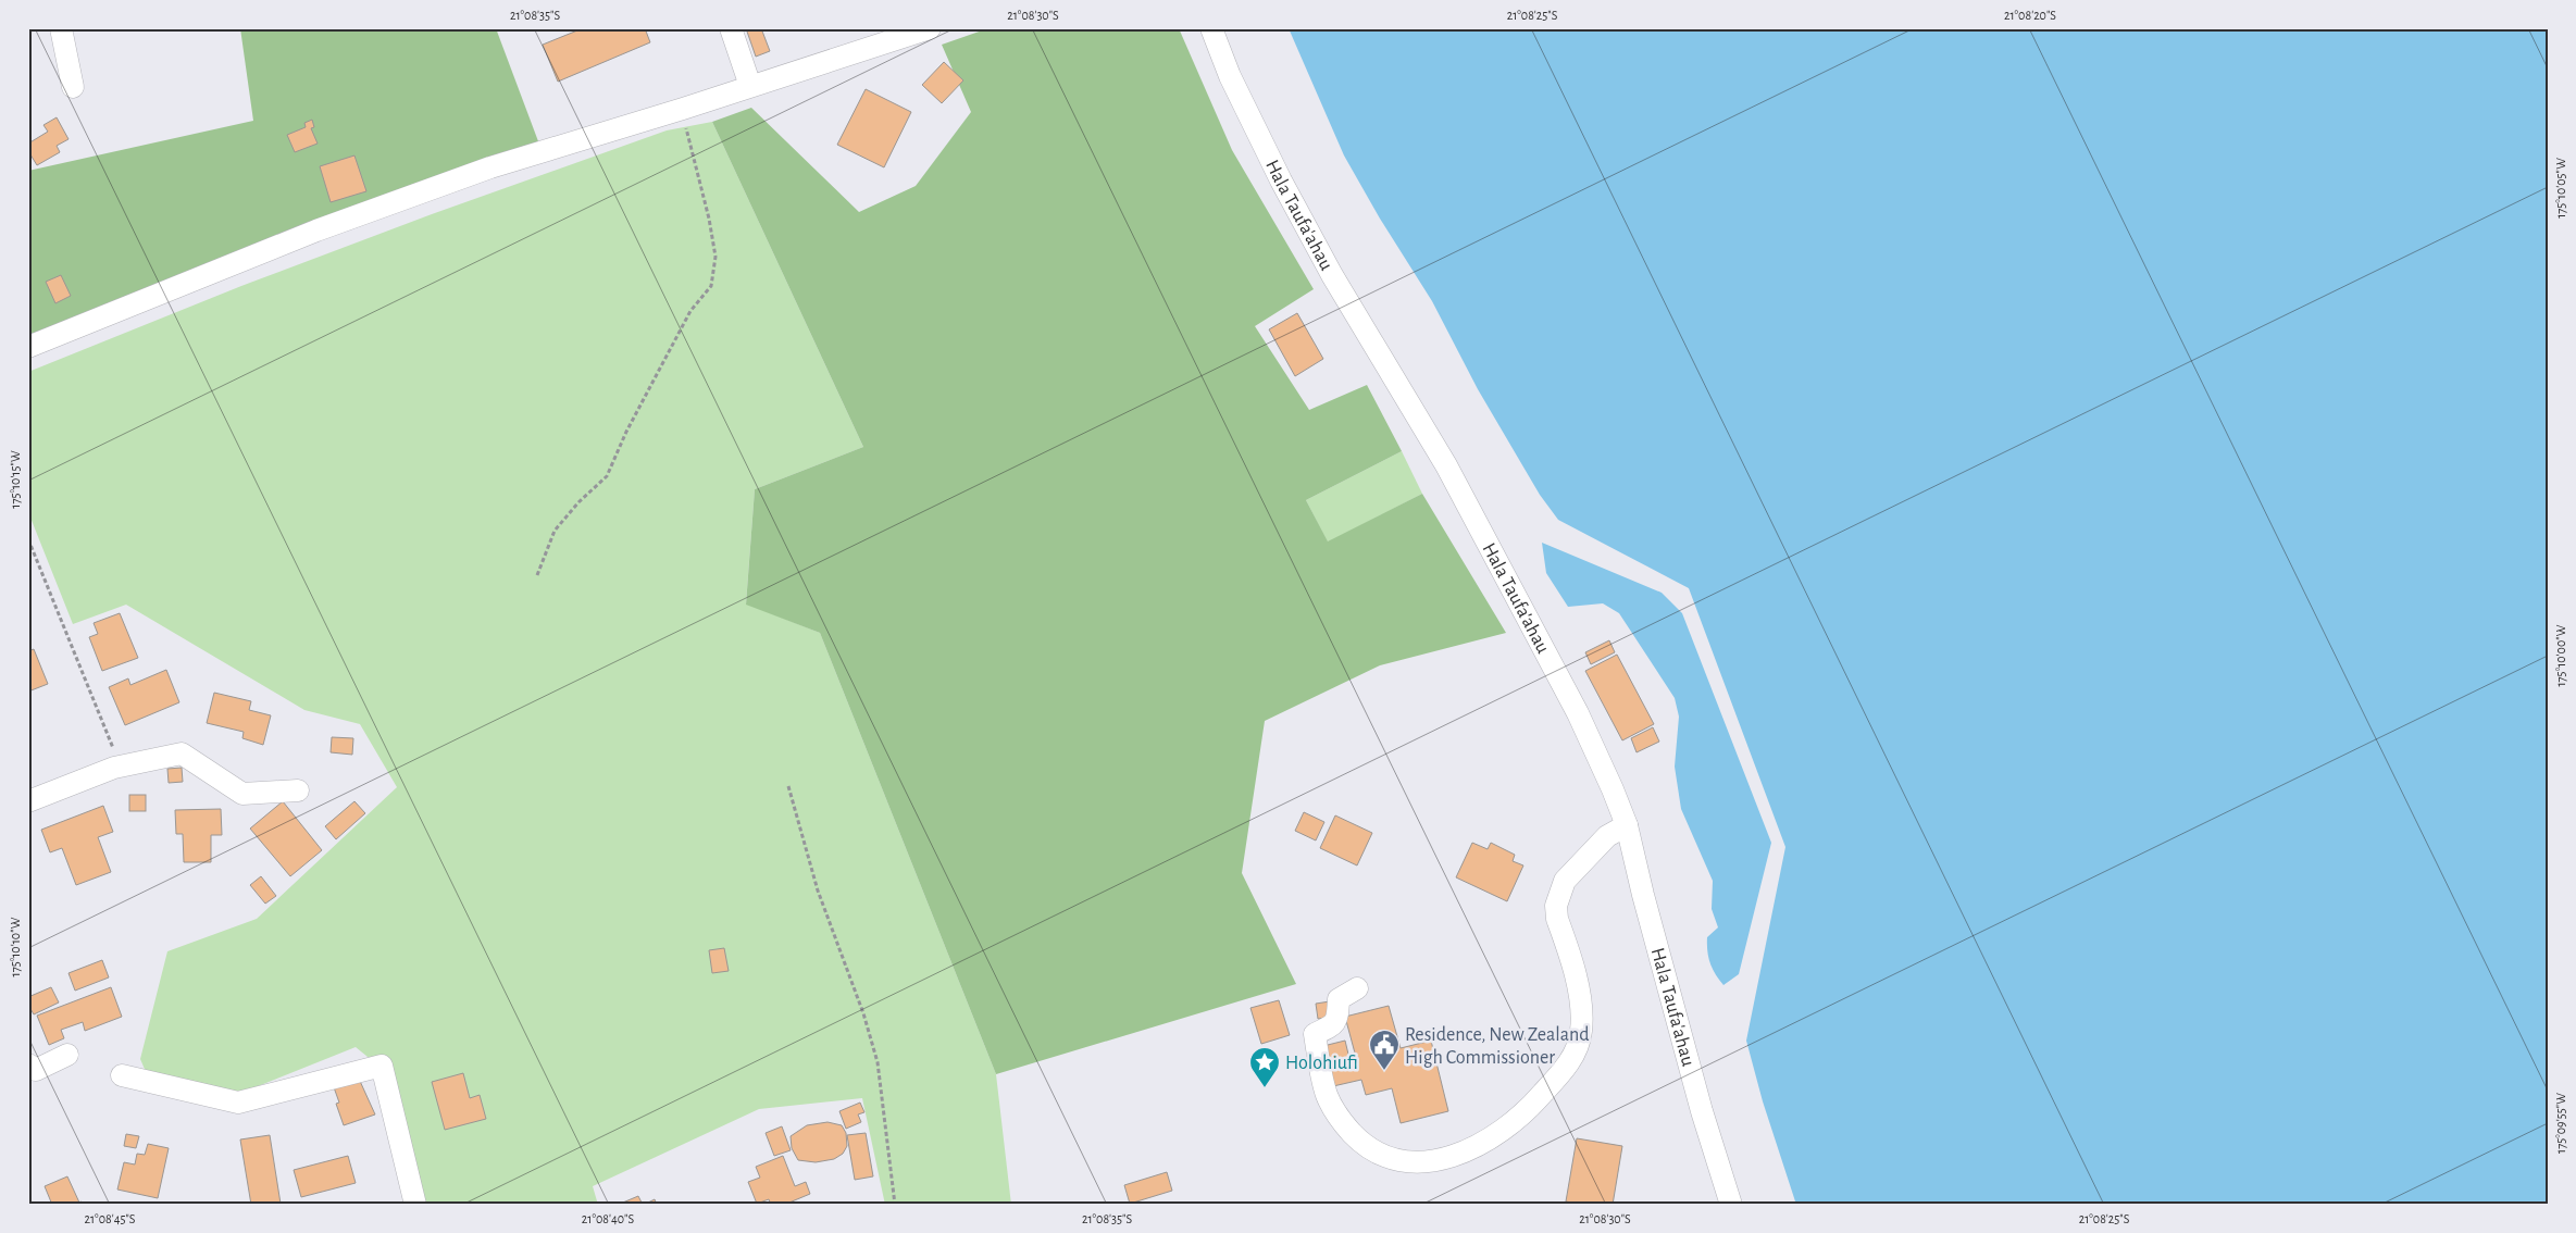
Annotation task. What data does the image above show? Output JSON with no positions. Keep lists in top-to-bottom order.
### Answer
{
  "streets": {
    "street": ["Hala Taufa'ahau"]
  },
  "places": {
    "public building": ["Residence, New Zealand High Commissioner"],
    "place": ["Holohiufi"]
  },
  "coordinates": [
    "21°08'35\"S",
    "21°08'30\"S",
    "21°08'25\"S",
    "21°08'20\"S",
    "175°10'05\"W",
    "175°10'15\"W",
    "175°10'00\"W",
    "175°10'10\"W",
    "175°09'55\"W",
    "21°08'45\"S",
    "21°08'40\"S"
  ]
}
